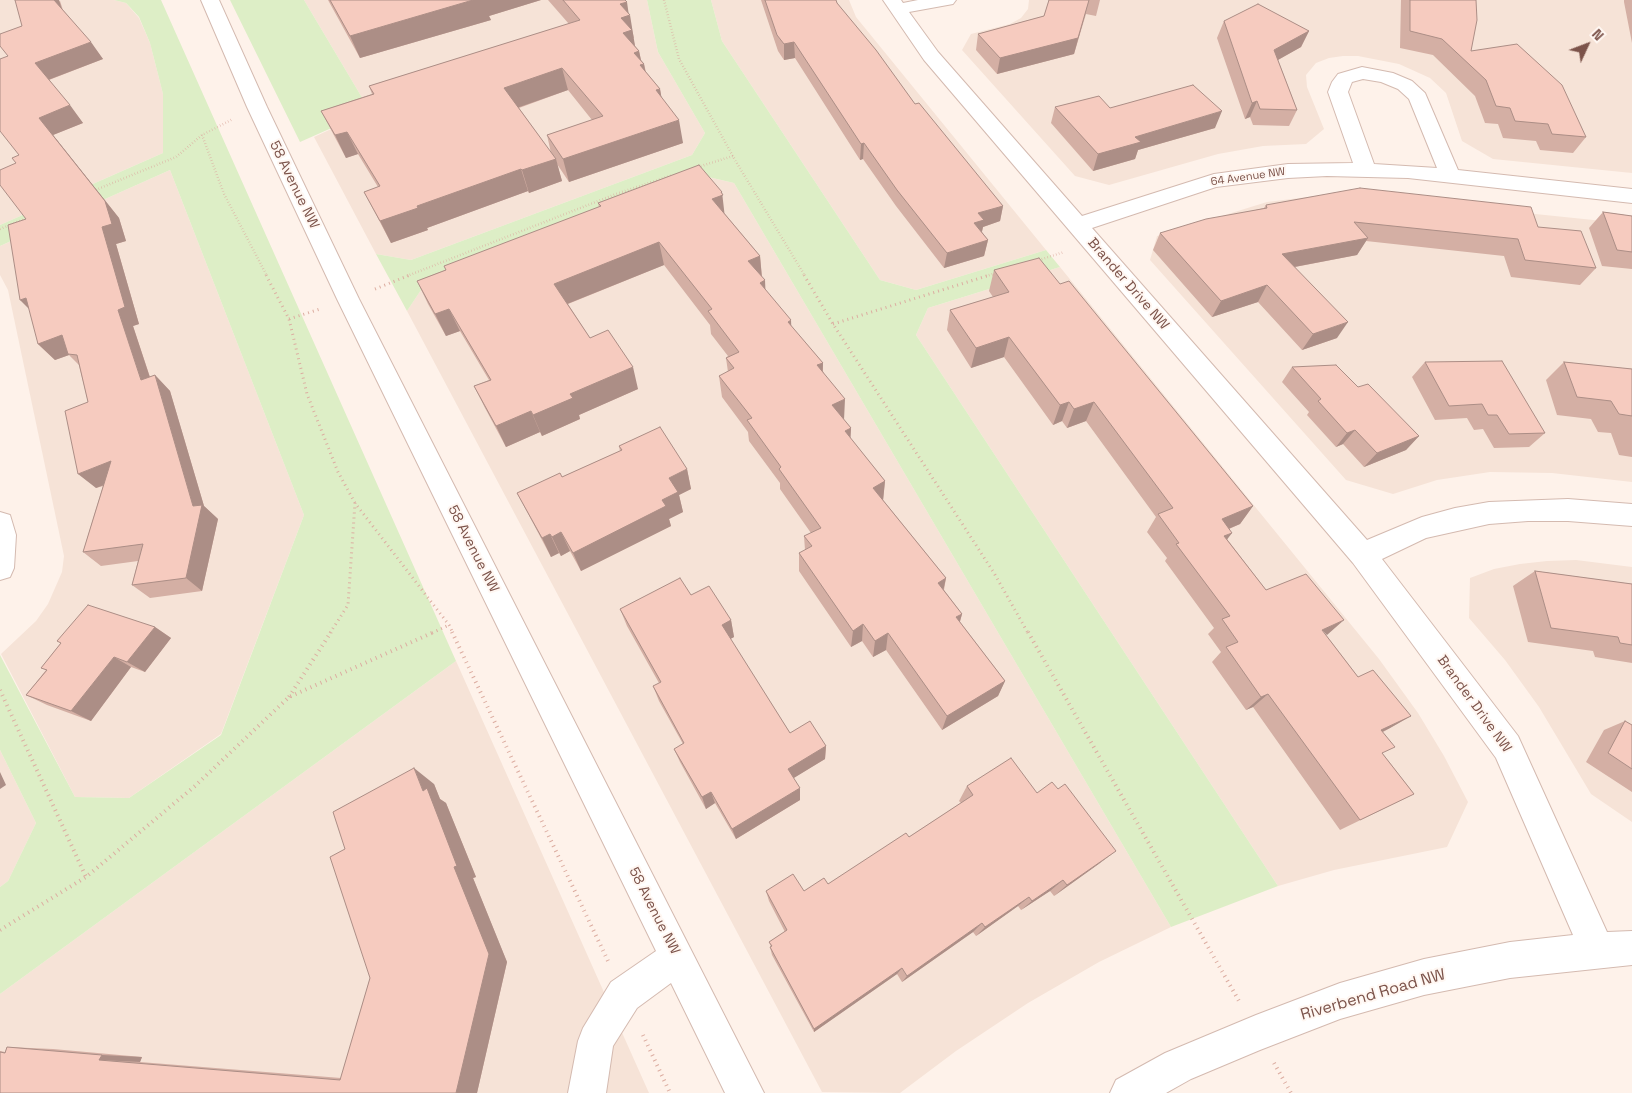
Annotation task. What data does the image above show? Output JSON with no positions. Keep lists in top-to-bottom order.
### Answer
{
  "streets": {
    "street": [
      "64 Avenue NW",
      "58 Avenue NW",
      "Brander Drive NW",
      "Riverbend Road NW"
    ]
  },
  "crossings": [
    ["64 Avenue NW", "Brander Drive NW"],
    ["Brander Drive NW", "Riverbend Road NW"]
  ],
  "north": "top right"
}
